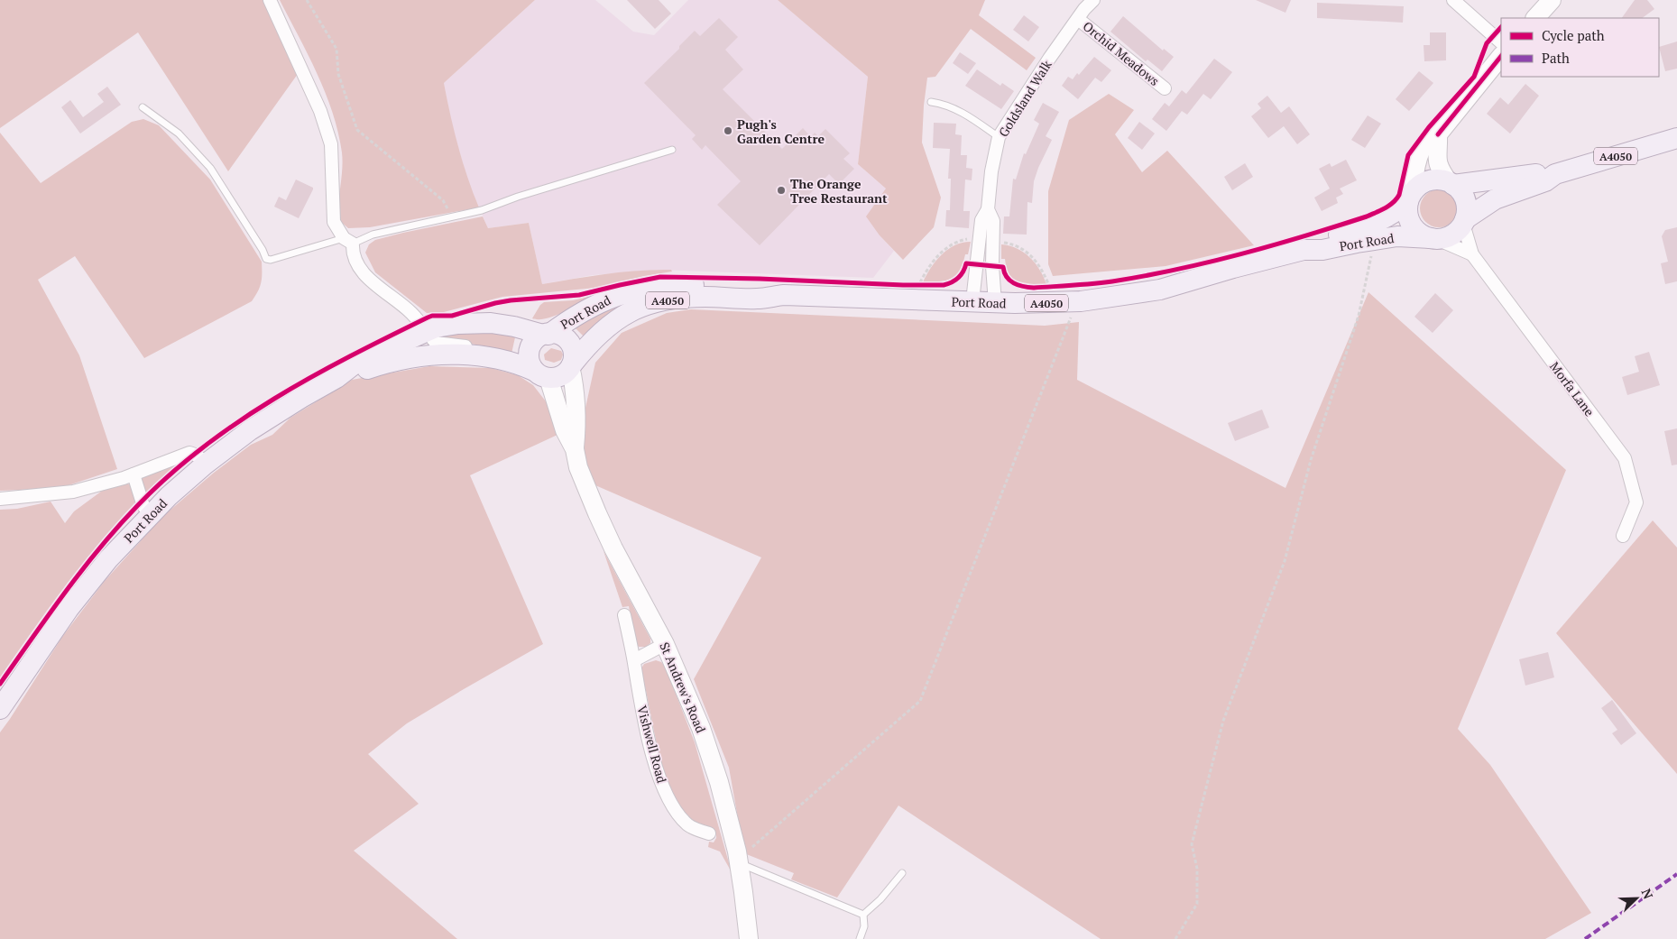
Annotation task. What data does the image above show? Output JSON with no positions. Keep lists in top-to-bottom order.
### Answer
{
  "streets": {
    "main road": ["A4050", "Port Road"],
    "street": [
      "Orchid Meadows",
      "Goldsland Walk",
      "Morfa Lane",
      "St Andrew's Road",
      "Vishwell Road"
    ]
  },
  "crossings": [
    ["Orchid Meadows", "Goldsland Walk"],
    ["Goldsland Walk", "Port Road"],
    ["Port Road", "Morfa Lane"],
    ["Port Road", "St Andrew's Road"]
  ],
  "places": ["Pugh's Garden Centre", "The Orange Tree Restaurant"],
  "legend": ["Cycle path", "Path"],
  "north": "top right"
}
